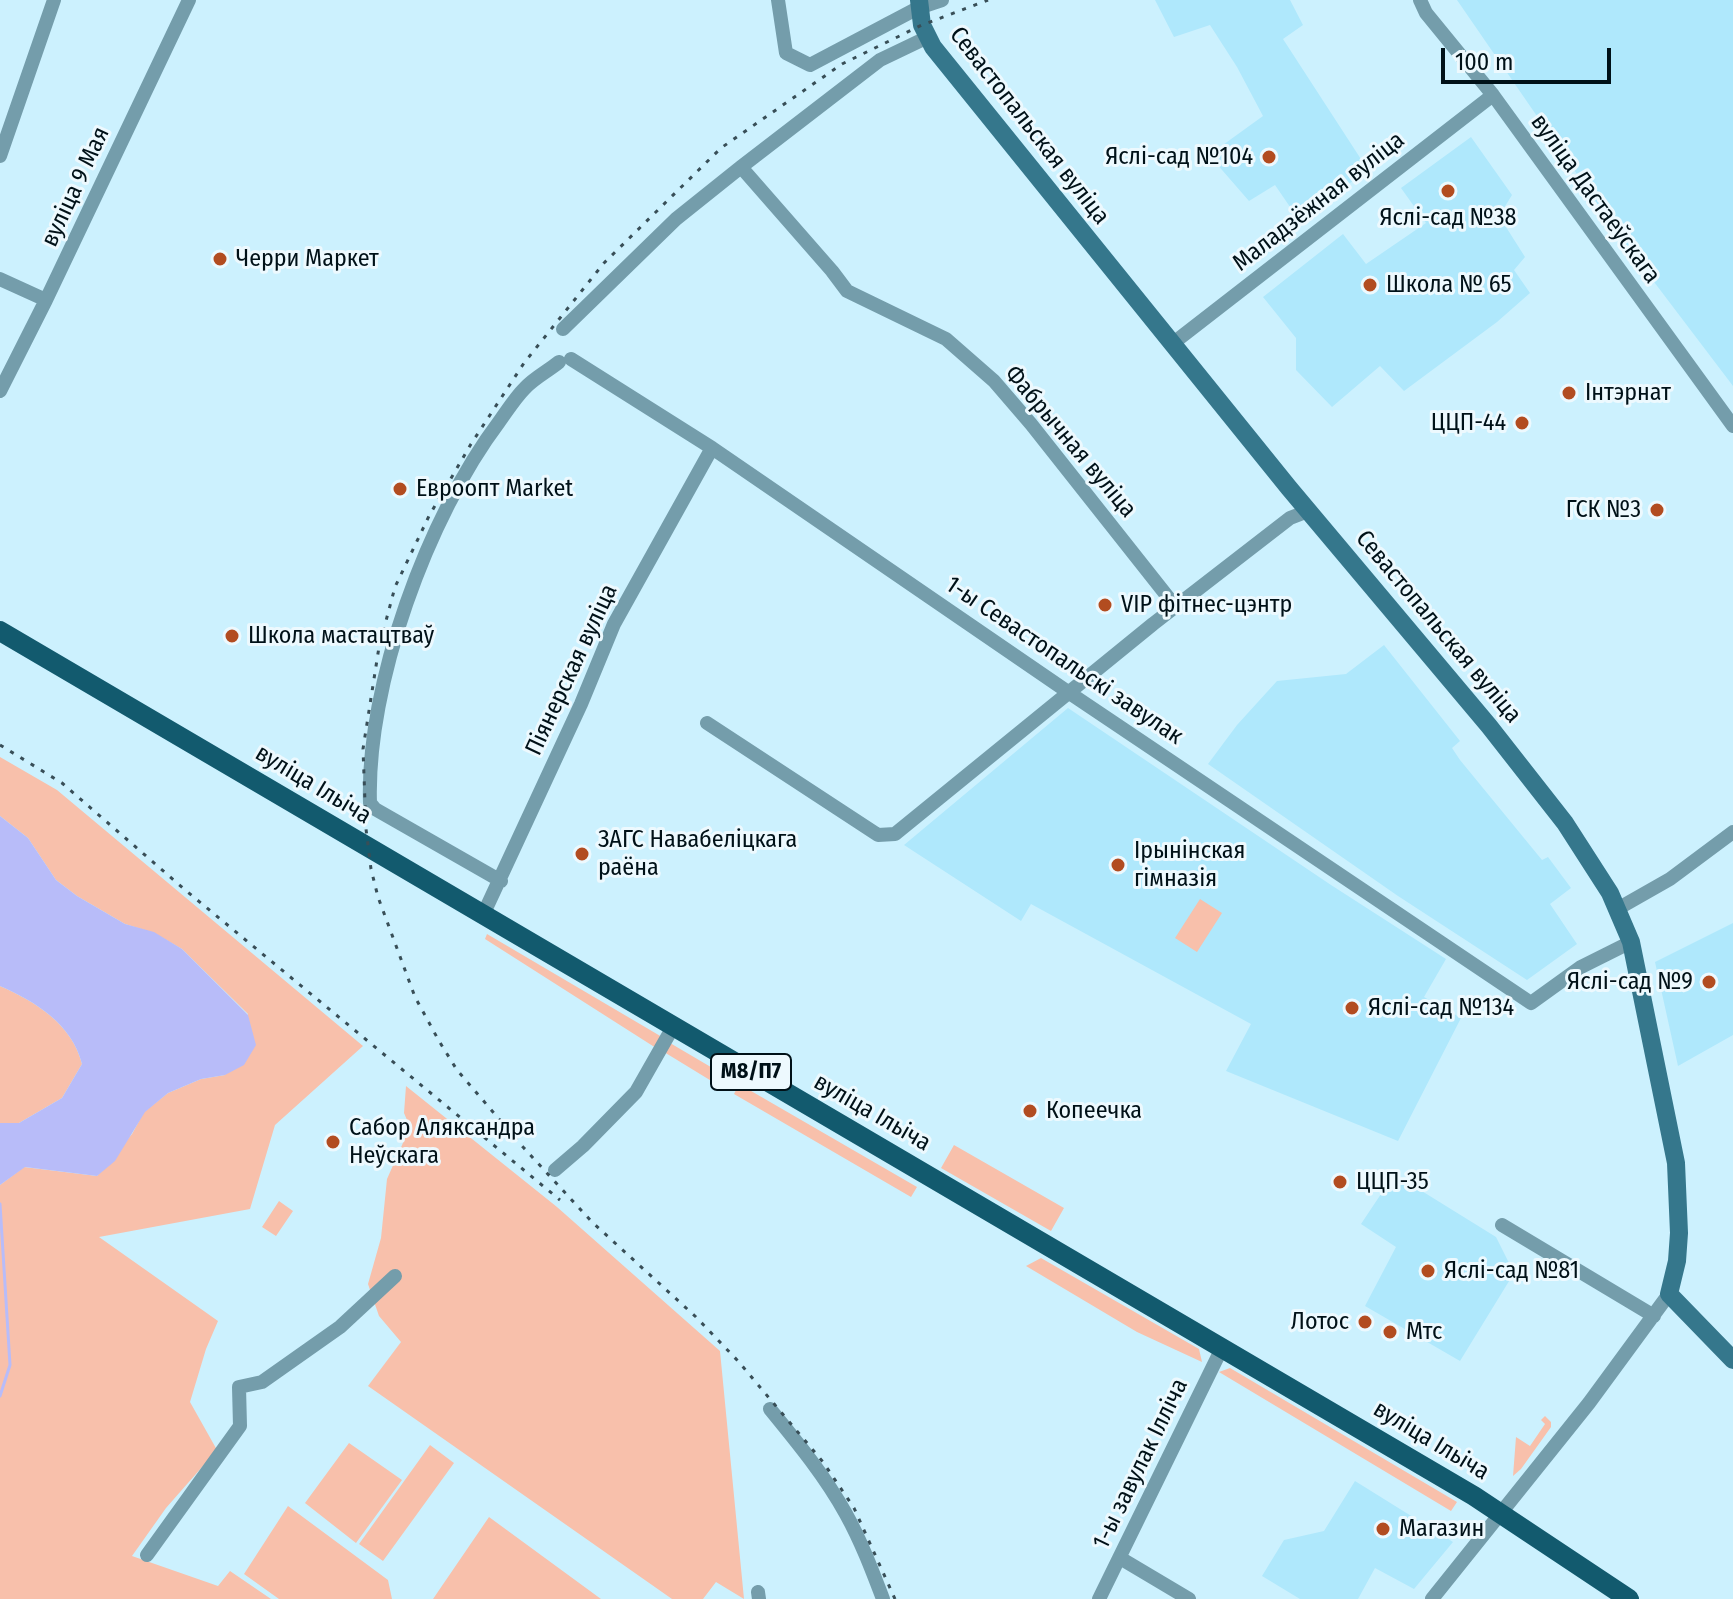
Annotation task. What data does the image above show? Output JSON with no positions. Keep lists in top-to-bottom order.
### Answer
{
  "streets": {
    "main road": ["вуліца Ільіча", "М8/П7"],
    "street": [
      "Севастопальская вуліца",
      "вуліца 9 Мая",
      "вуліца Дастаеўскага",
      "Маладзёжная вуліца",
      "Фабрычная вуліца",
      "1-ы Севастопальскі завулак",
      "Піянерская вуліца",
      "1-ы завулак Ілліча"
    ]
  },
  "crossings": [
    ["Севастопальская вуліца", "Маладзёжная вуліца"],
    ["Севастопальская вуліца", "1-ы Севастопальскі завулак"],
    ["вуліца Дастаеўскага", "Маладзёжная вуліца"],
    ["1-ы Севастопальскі завулак", "Піянерская вуліца"],
    ["Піянерская вуліца", "вуліца Ільіча"],
    ["вуліца Ільіча", "1-ы завулак Ілліча"]
  ],
  "places": [
    "Яслі-сад №104",
    "Яслі-сад №38",
    "Черри Маркет",
    "Школа № 65",
    "Інтэрнат",
    "ЦЦП-44",
    "Евроопт Market",
    "ГСК №3",
    "VIP фітнес-цэнтр",
    "Школа мастацтваў",
    "ЗАГС Навабеліцкага раёна",
    "Ірынінская гімназія",
    "Яслі-сад №9",
    "Яслі-сад №134",
    "Копеечка",
    "Сабор Аляксандра Неўскага",
    "ЦЦП-35",
    "Яслі-сад №81",
    "Лотос",
    "Мтс",
    "Магазин"
  ],
  "scale_bar": "100 m"
}
